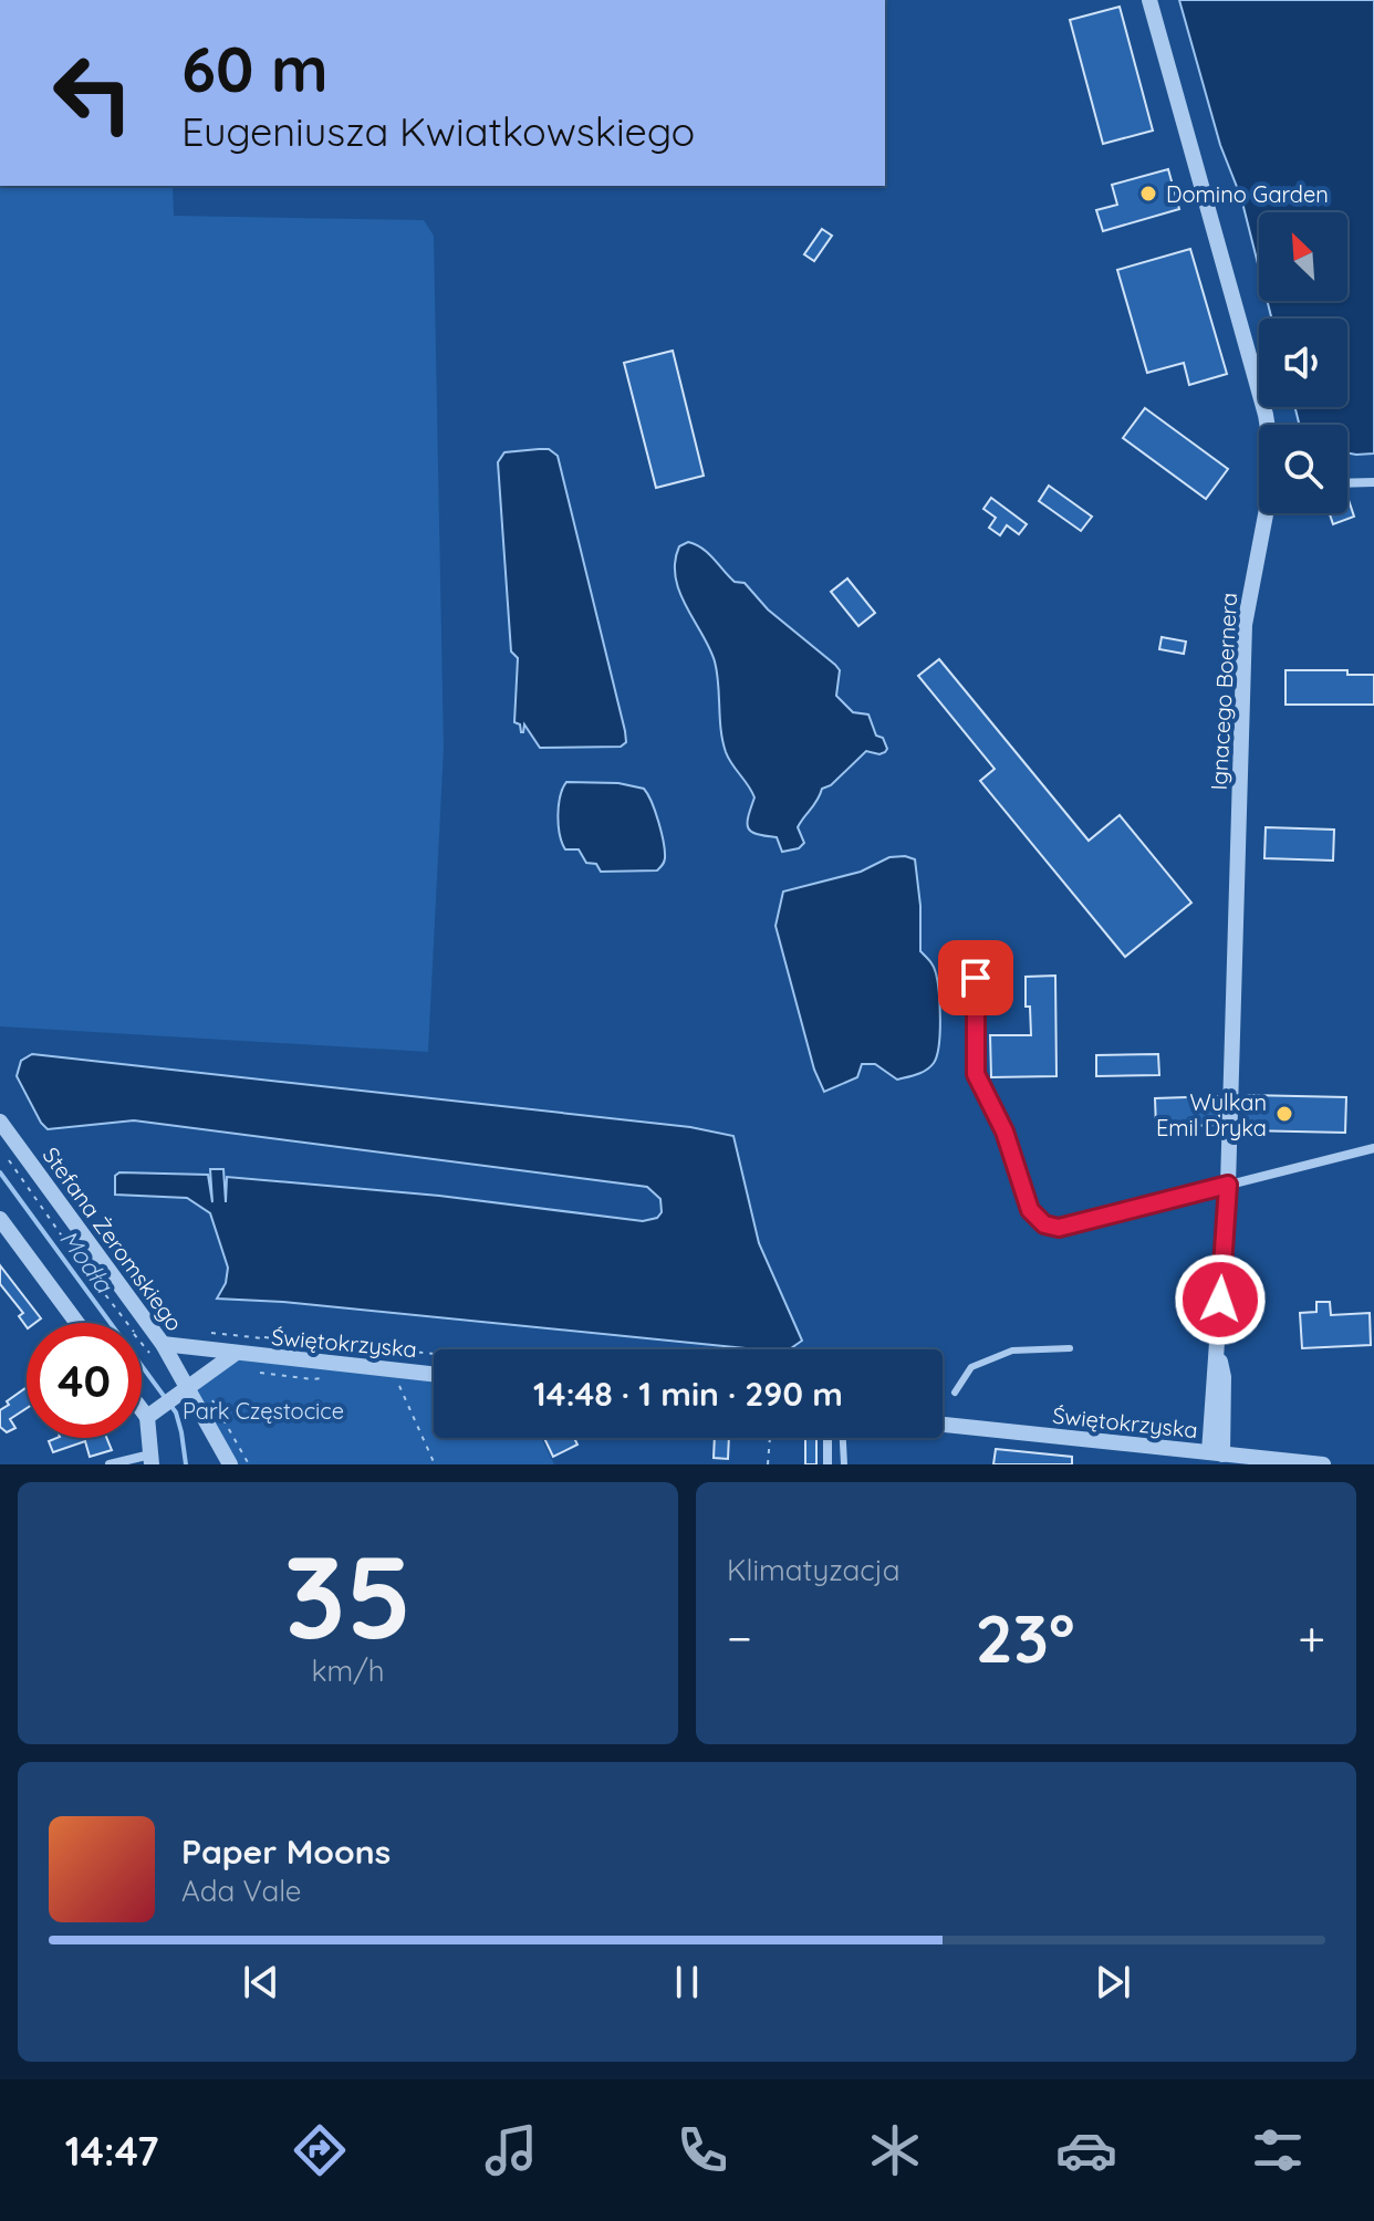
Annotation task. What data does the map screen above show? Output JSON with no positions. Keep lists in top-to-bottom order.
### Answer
{
  "streets": {
    "street": ["Ignacego Boernera", "Stefana Żeromskiego", "Świętokrzyska"]
  },
  "crossings": [
    ["Ignacego Boernera", "Świętokrzyska"],
    ["Stefana Żeromskiego", "Świętokrzyska"]
  ],
  "water": ["Modła"],
  "parks": ["Park Częstocice"],
  "places": ["Domino Garden", "Wulkan Emil Dryka"],
  "north": "top left",
  "page": {
    "turn": ["60 m", "Eugeniusza Kwiatkowskiego"],
    "limit": "40",
    "trip": "14:48 · 1 min · 290 m",
    "tile": [
      ["35", "km/h"],
      "Klimatyzacja"
    ],
    "heat": ["−", "23°", "+"],
    "song": ["Paper Moons", "Ada Vale"],
    "tabs": "14:47"
  }
}
